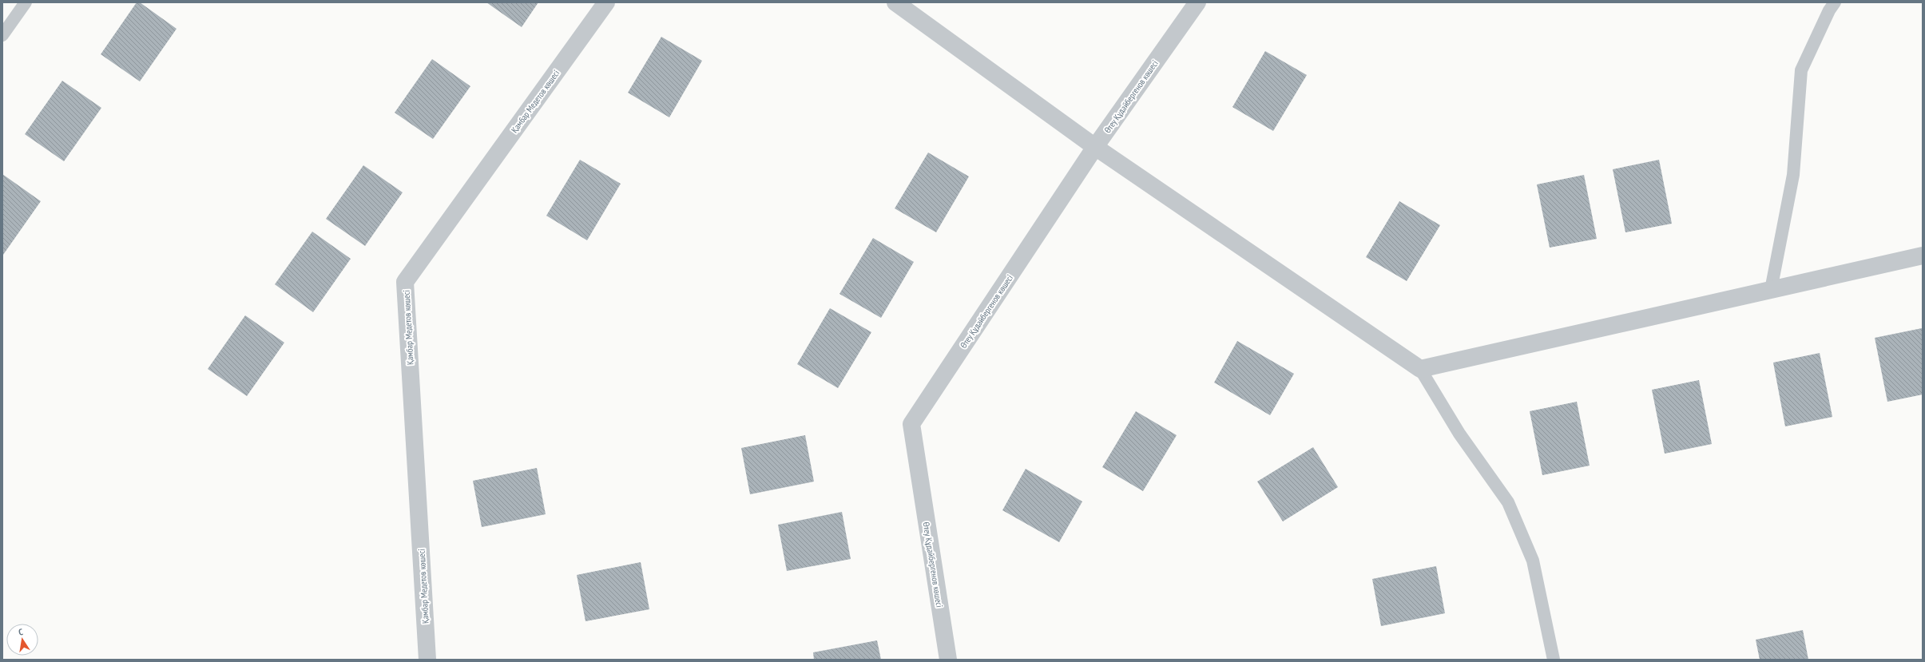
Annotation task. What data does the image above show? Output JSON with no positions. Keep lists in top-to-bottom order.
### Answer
{
  "streets": {
    "street": ["Өтеу Құдайбергенов көшесі", "Қамбар Медетов көшесі"]
  },
  "north": "top"
}
